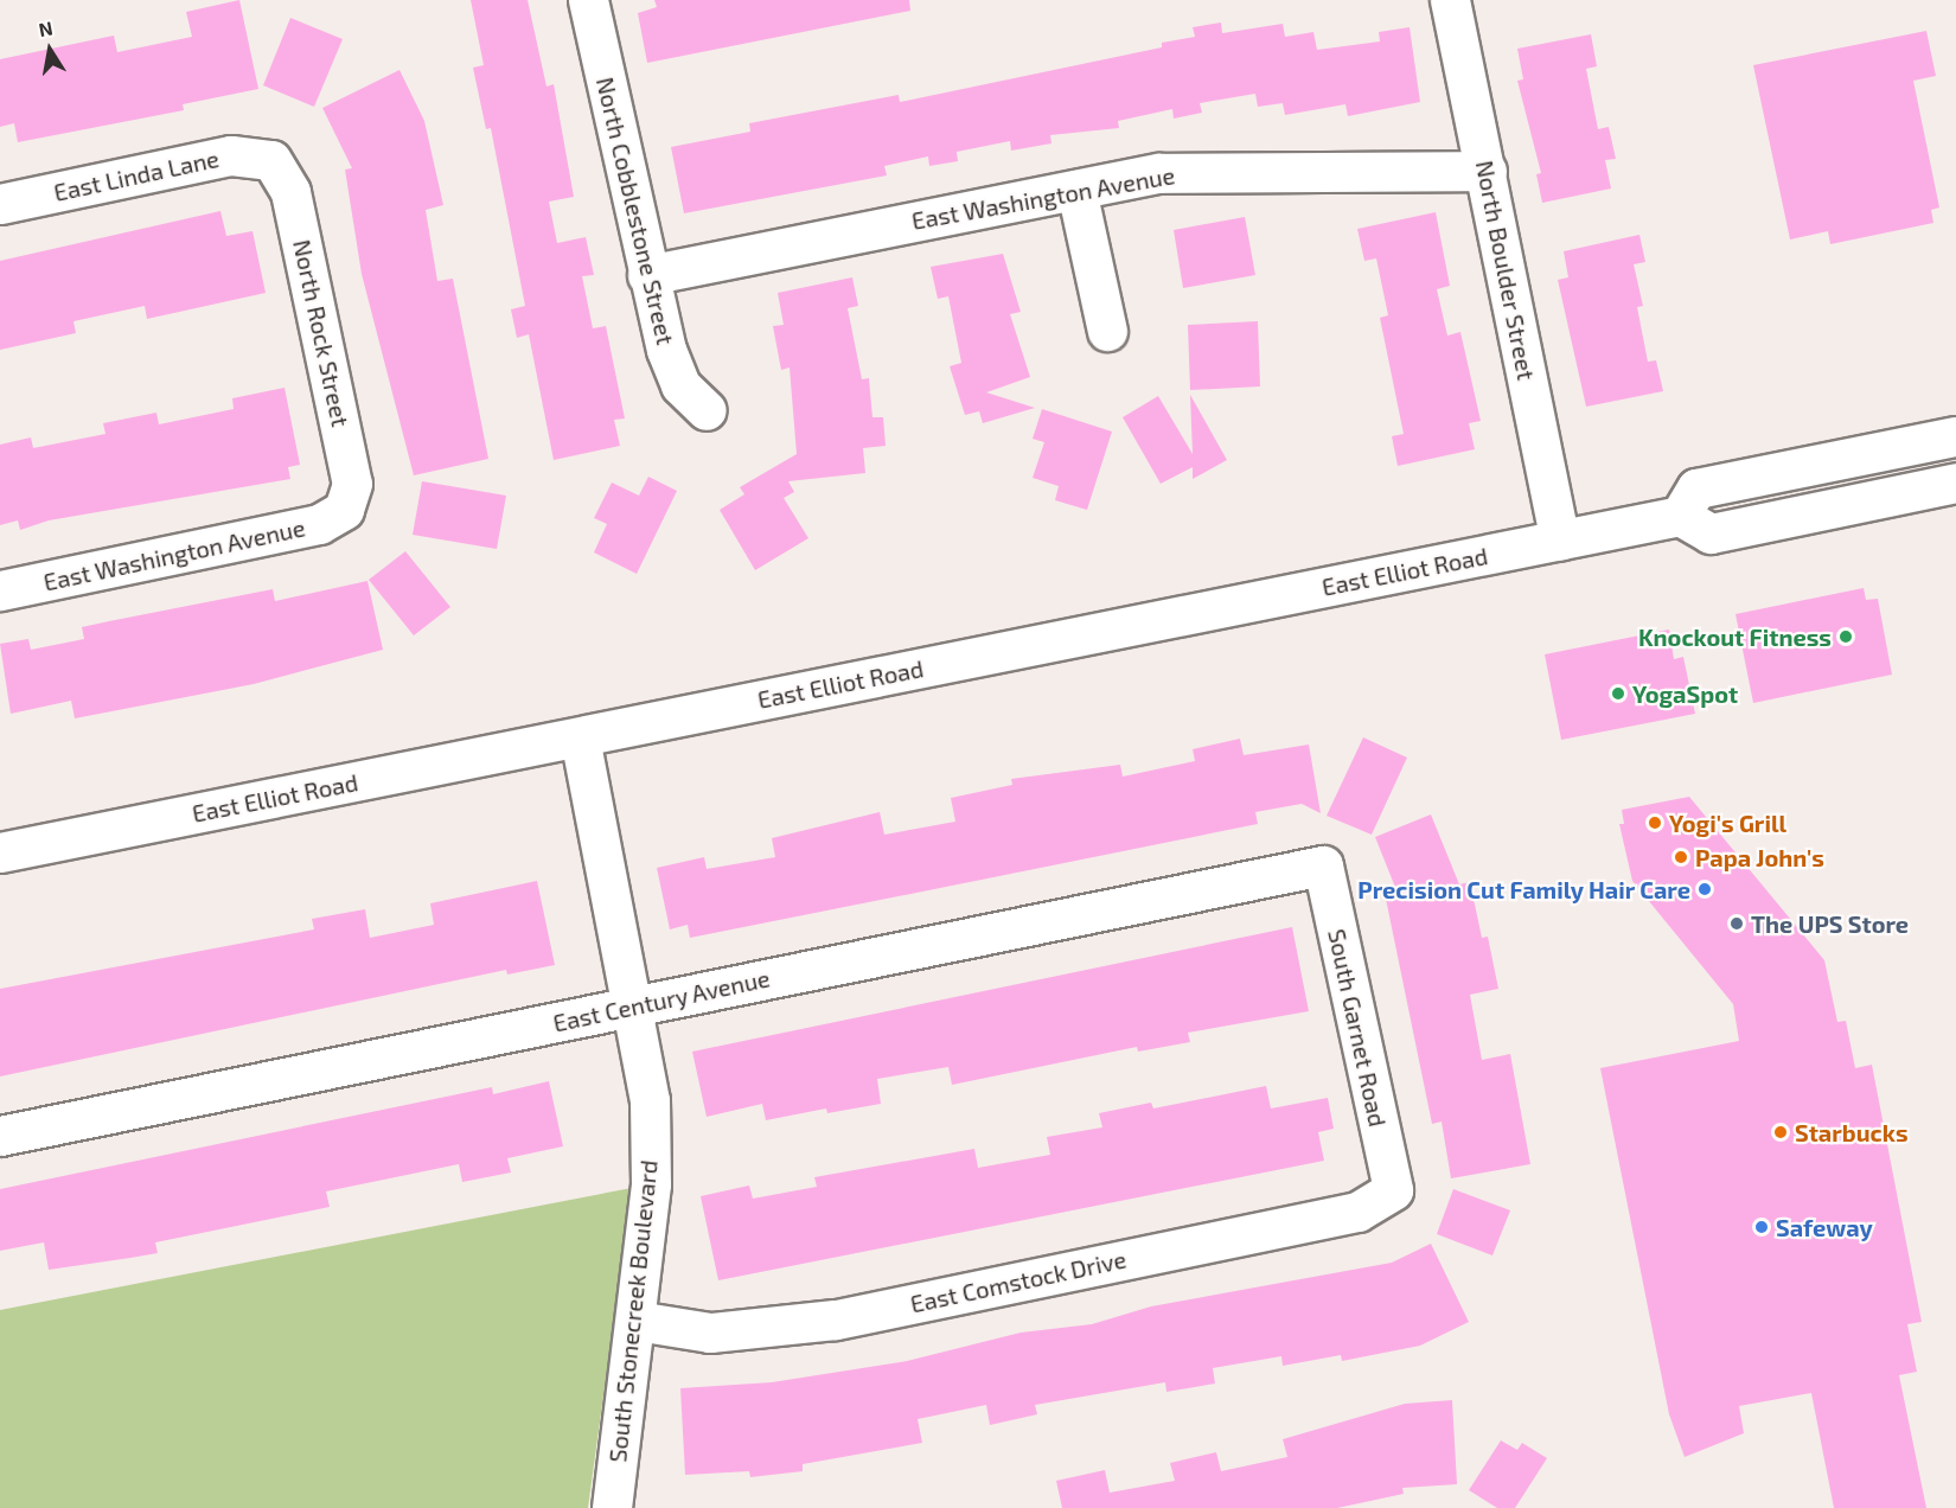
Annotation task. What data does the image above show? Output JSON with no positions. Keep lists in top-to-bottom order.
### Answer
{
  "streets": {
    "street": [
      "East Linda Lane",
      "East Washington Avenue",
      "North Cobblestone Street",
      "North Boulder Street",
      "North Rock Street",
      "East Elliot Road",
      "East Century Avenue",
      "South Garnet Road",
      "East Comstock Drive",
      "South Stonecreek Boulevard"
    ]
  },
  "crossings": [
    ["East Linda Lane", "North Rock Street"],
    ["East Washington Avenue", "North Cobblestone Street"],
    ["East Washington Avenue", "North Boulder Street"],
    ["East Washington Avenue", "North Rock Street"],
    ["North Boulder Street", "East Elliot Road"],
    ["East Elliot Road", "South Stonecreek Boulevard"],
    ["East Century Avenue", "South Garnet Road"],
    ["East Century Avenue", "South Stonecreek Boulevard"],
    ["South Garnet Road", "East Comstock Drive"],
    ["East Comstock Drive", "South Stonecreek Boulevard"]
  ],
  "places": [
    "Knockout Fitness",
    "YogaSpot",
    "Yogi's Grill",
    "Papa John's",
    "Precision Cut Family Hair Care",
    "The UPS Store",
    "Starbucks",
    "Safeway"
  ],
  "north": "top"
}
